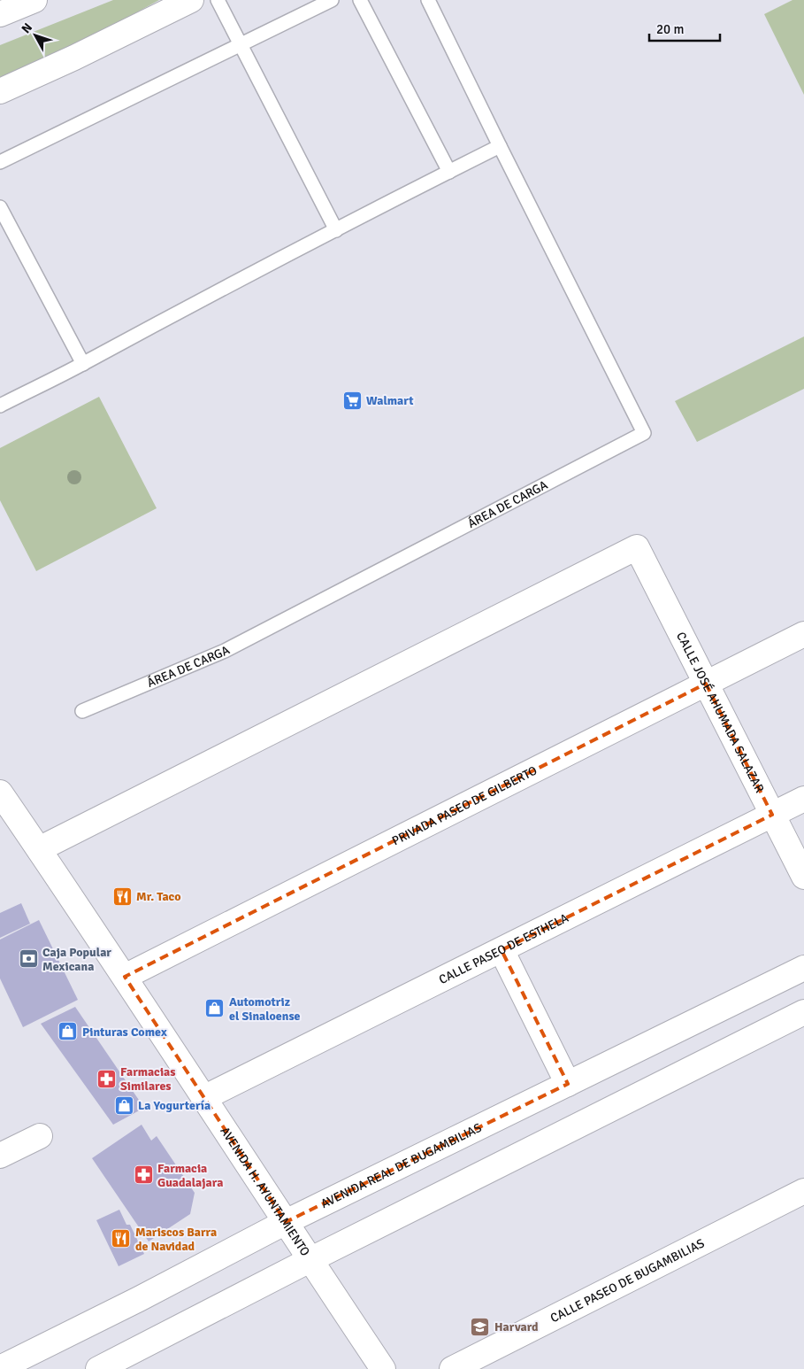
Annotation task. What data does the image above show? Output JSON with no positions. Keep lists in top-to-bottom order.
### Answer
{
  "streets": {
    "main road": [
      "CALLE JOSÉ AHUMADA SALAZAR",
      "PRIVADA PASEO DE GILBERTO",
      "CALLE PASEO DE ESTHELA",
      "AVENIDA REAL DE BUGAMBILIAS",
      "AVENIDA H. AYUNTAMIENTO",
      "CALLE PASEO DE BUGAMBILIAS"
    ],
    "lane": ["ÁREA DE CARGA"]
  },
  "crossings": [
    ["CALLE JOSÉ AHUMADA SALAZAR", "PRIVADA PASEO DE GILBERTO"],
    ["CALLE JOSÉ AHUMADA SALAZAR", "CALLE PASEO DE ESTHELA"],
    ["CALLE JOSÉ AHUMADA SALAZAR", "AVENIDA H. AYUNTAMIENTO"],
    ["PRIVADA PASEO DE GILBERTO", "AVENIDA H. AYUNTAMIENTO"],
    ["CALLE PASEO DE ESTHELA", "AVENIDA H. AYUNTAMIENTO"],
    ["AVENIDA REAL DE BUGAMBILIAS", "AVENIDA H. AYUNTAMIENTO"]
  ],
  "places": {
    "supermarket": ["Walmart"],
    "restaurant": ["Mr. Taco", "Mariscos Barra de Navidad"],
    "bank": ["Caja Popular Mexicana"],
    "shop": ["Automotriz el Sinaloense", "Pinturas Comex", "La Yogurtería"],
    "pharmacy": ["Farmacias Similares", "Farmacia Guadalajara"],
    "school or university": ["Harvard"]
  },
  "scale_bar": "20 m",
  "north": "top left"
}
